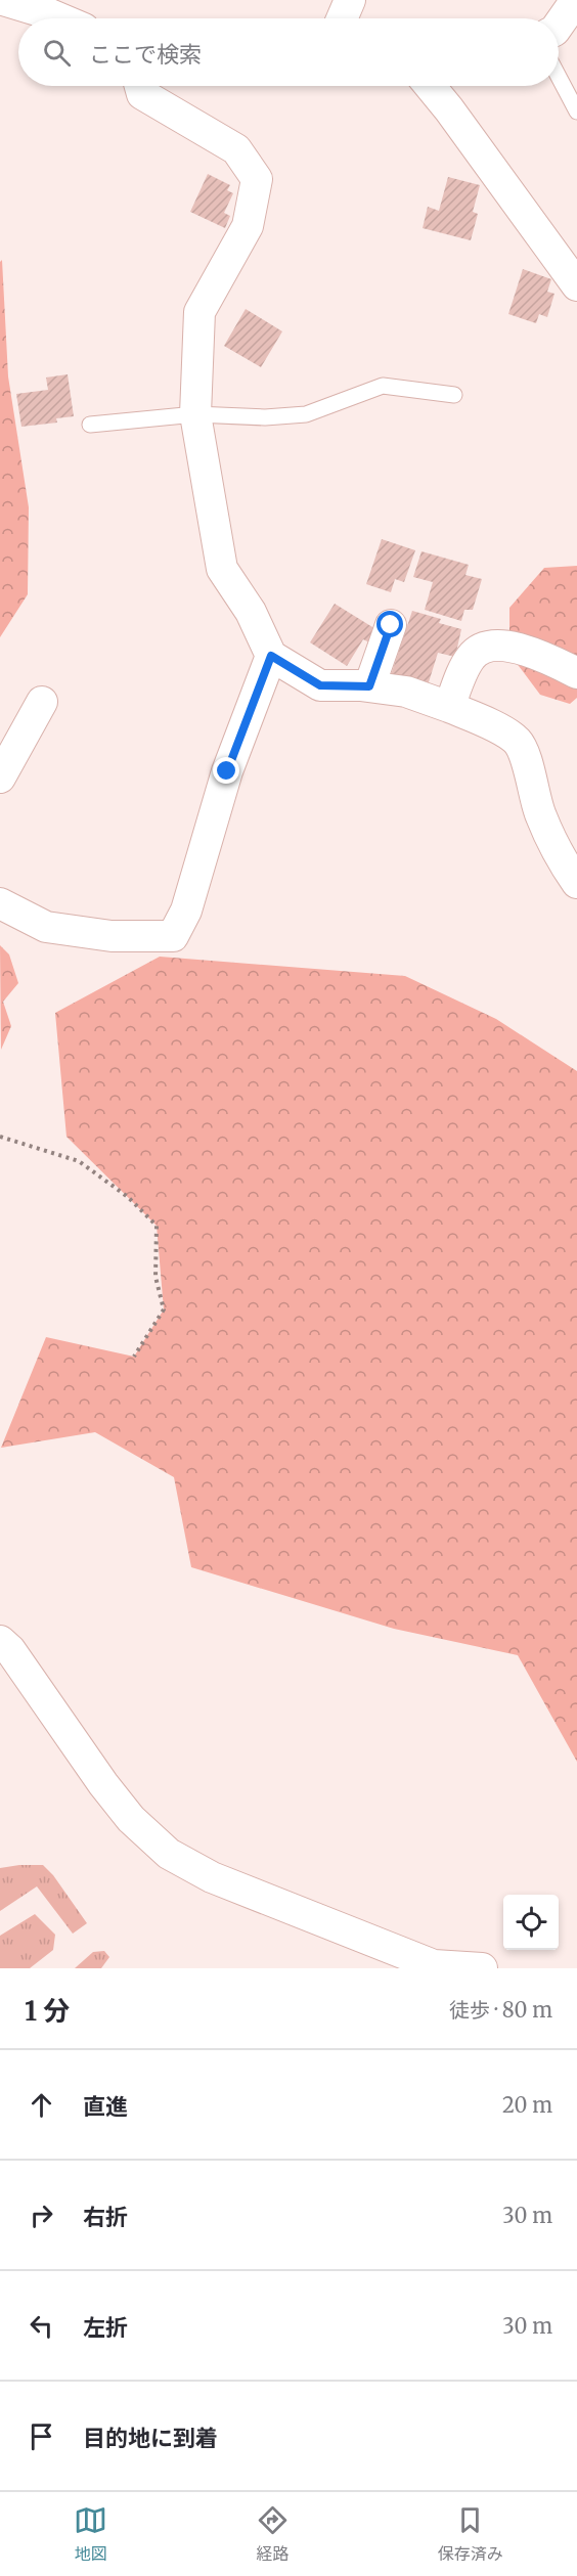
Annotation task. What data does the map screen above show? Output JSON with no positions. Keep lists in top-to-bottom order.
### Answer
{
  "page": {
    "search": "ここで検索",
    "heading": ["1 分", "徒歩 · 80 m"],
    "list": [
      ["直進", "20 m"],
      ["右折", "30 m"],
      ["左折", "30 m"],
      "目的地に到着"
    ],
    "nav": ["地図", "経路", "保存済み"]
  }
}
